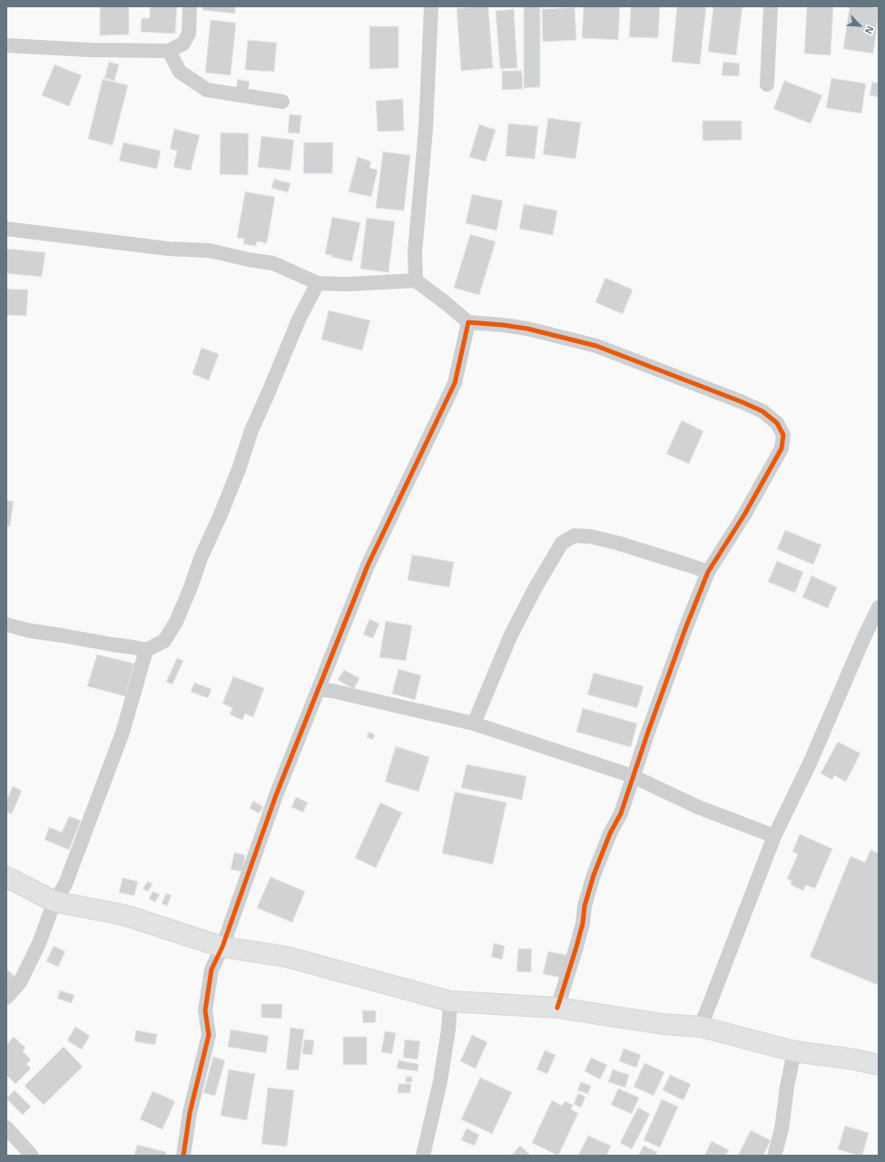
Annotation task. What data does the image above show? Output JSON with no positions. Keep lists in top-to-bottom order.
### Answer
{
  "north": "bottom right"
}
